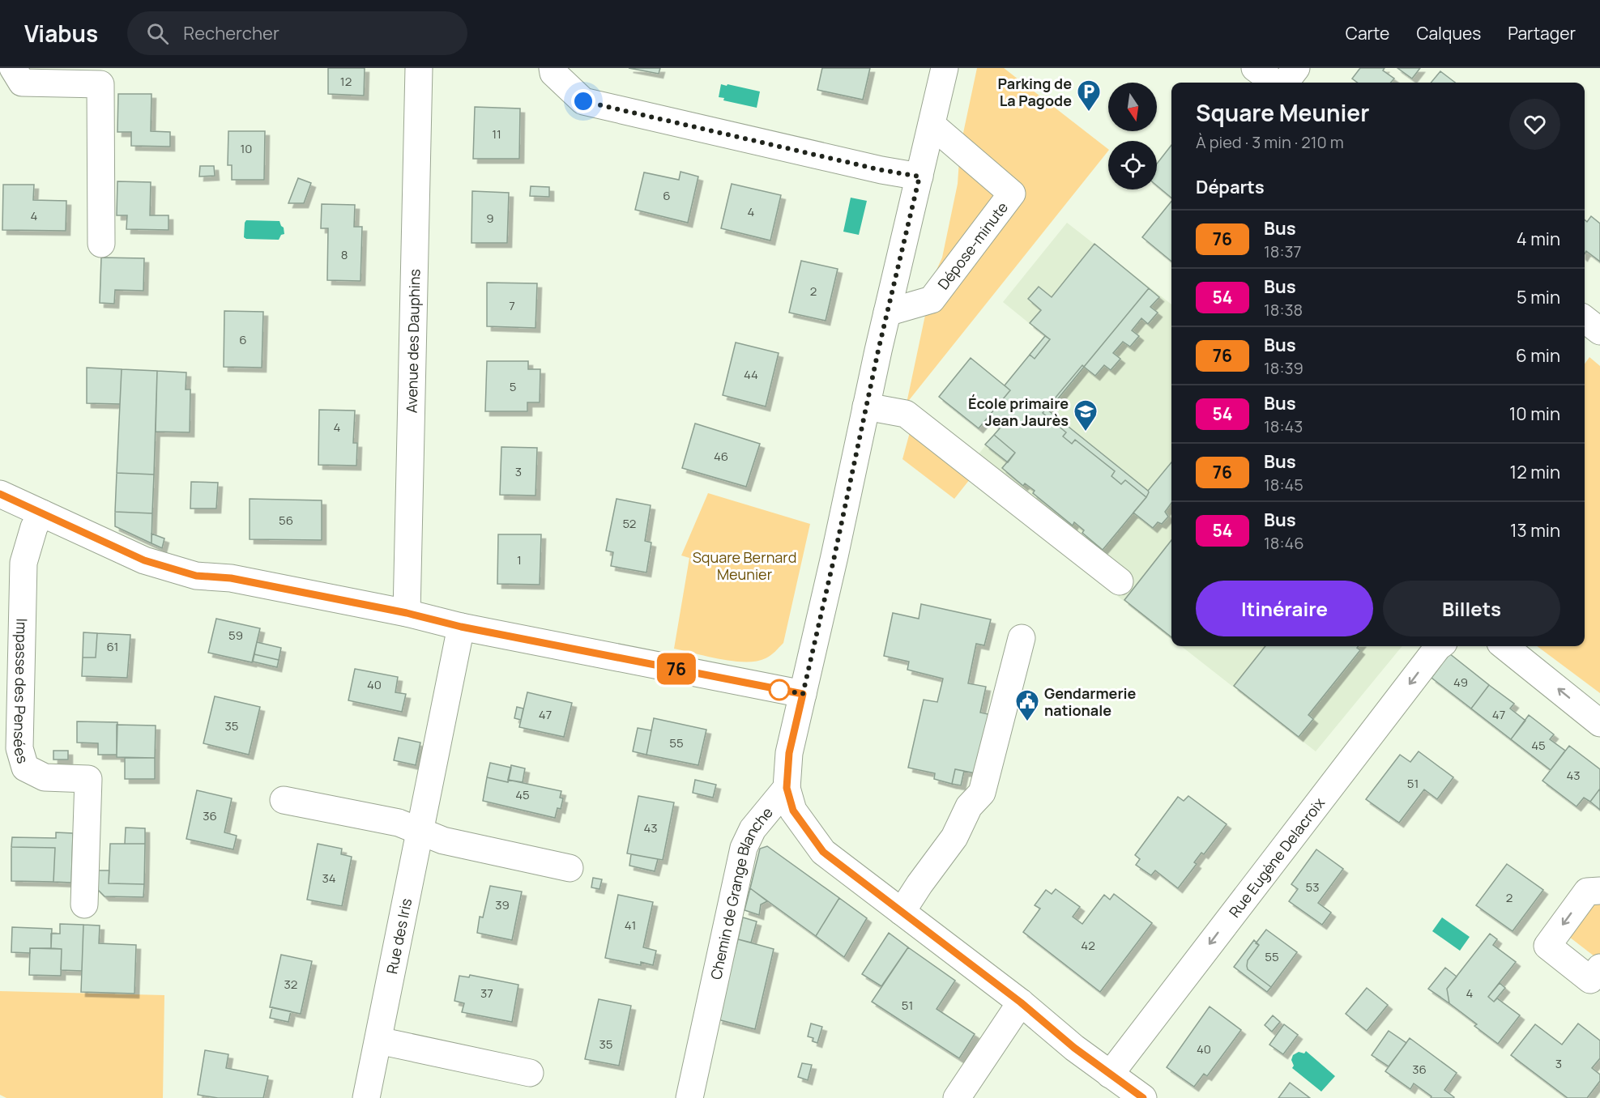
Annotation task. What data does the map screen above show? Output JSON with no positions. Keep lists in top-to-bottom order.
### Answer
{
  "streets": {
    "street": [
      "Dépose-minute",
      "Avenue des Dauphins",
      "Impasse des Pensées",
      "Rue Eugène Delacroix",
      "Chemin de Grange Blanche",
      "Rue des Iris"
    ]
  },
  "one_way": ["Rue Eugène Delacroix"],
  "parks": ["Square Bernard Meunier"],
  "places": {
    "parking": ["Parking de La Pagode"],
    "school or university": ["École primaire Jean Jaurès"],
    "public building": ["Gendarmerie nationale"]
  },
  "lines": ["bus line 76"],
  "house_numbers": [
    "12",
    "11",
    "10",
    "6",
    "4",
    "4",
    "9",
    "8",
    "2",
    "7",
    "6",
    "44",
    "5",
    "4",
    "46",
    "3",
    "56",
    "52",
    "1",
    "59",
    "61",
    "49",
    "40",
    "47",
    "47",
    "35",
    "55",
    "45",
    "43",
    "51",
    "45",
    "36",
    "43",
    "34",
    "53",
    "2",
    "39",
    "41",
    "42",
    "55",
    "32",
    "37",
    "4",
    "51",
    "35",
    "40",
    "3",
    "36"
  ],
  "north": "bottom",
  "page": {
    "header": "Viabus",
    "search": "Rechercher",
    "nav": ["Carte", "Calques", "Partager"],
    "on_map": "76",
    "heading": [
      ["Square Meunier", "À pied · 3 min · 210 m"],
      "Départs"
    ],
    "list": [
      {
        "mark": "76",
        "name": "Bus",
        "note": "18:37",
        "value": "4 min"
      },
      {
        "mark": "54",
        "name": "Bus",
        "note": "18:38",
        "value": "5 min"
      },
      {
        "mark": "76",
        "name": "Bus",
        "note": "18:39",
        "value": "6 min"
      },
      {
        "mark": "54",
        "name": "Bus",
        "note": "18:43",
        "value": "10 min"
      },
      {
        "mark": "76",
        "name": "Bus",
        "note": "18:45",
        "value": "12 min"
      },
      {
        "mark": "54",
        "name": "Bus",
        "note": "18:46",
        "value": "13 min"
      }
    ],
    "buttons": ["Itinéraire", "Billets"]
  }
}
